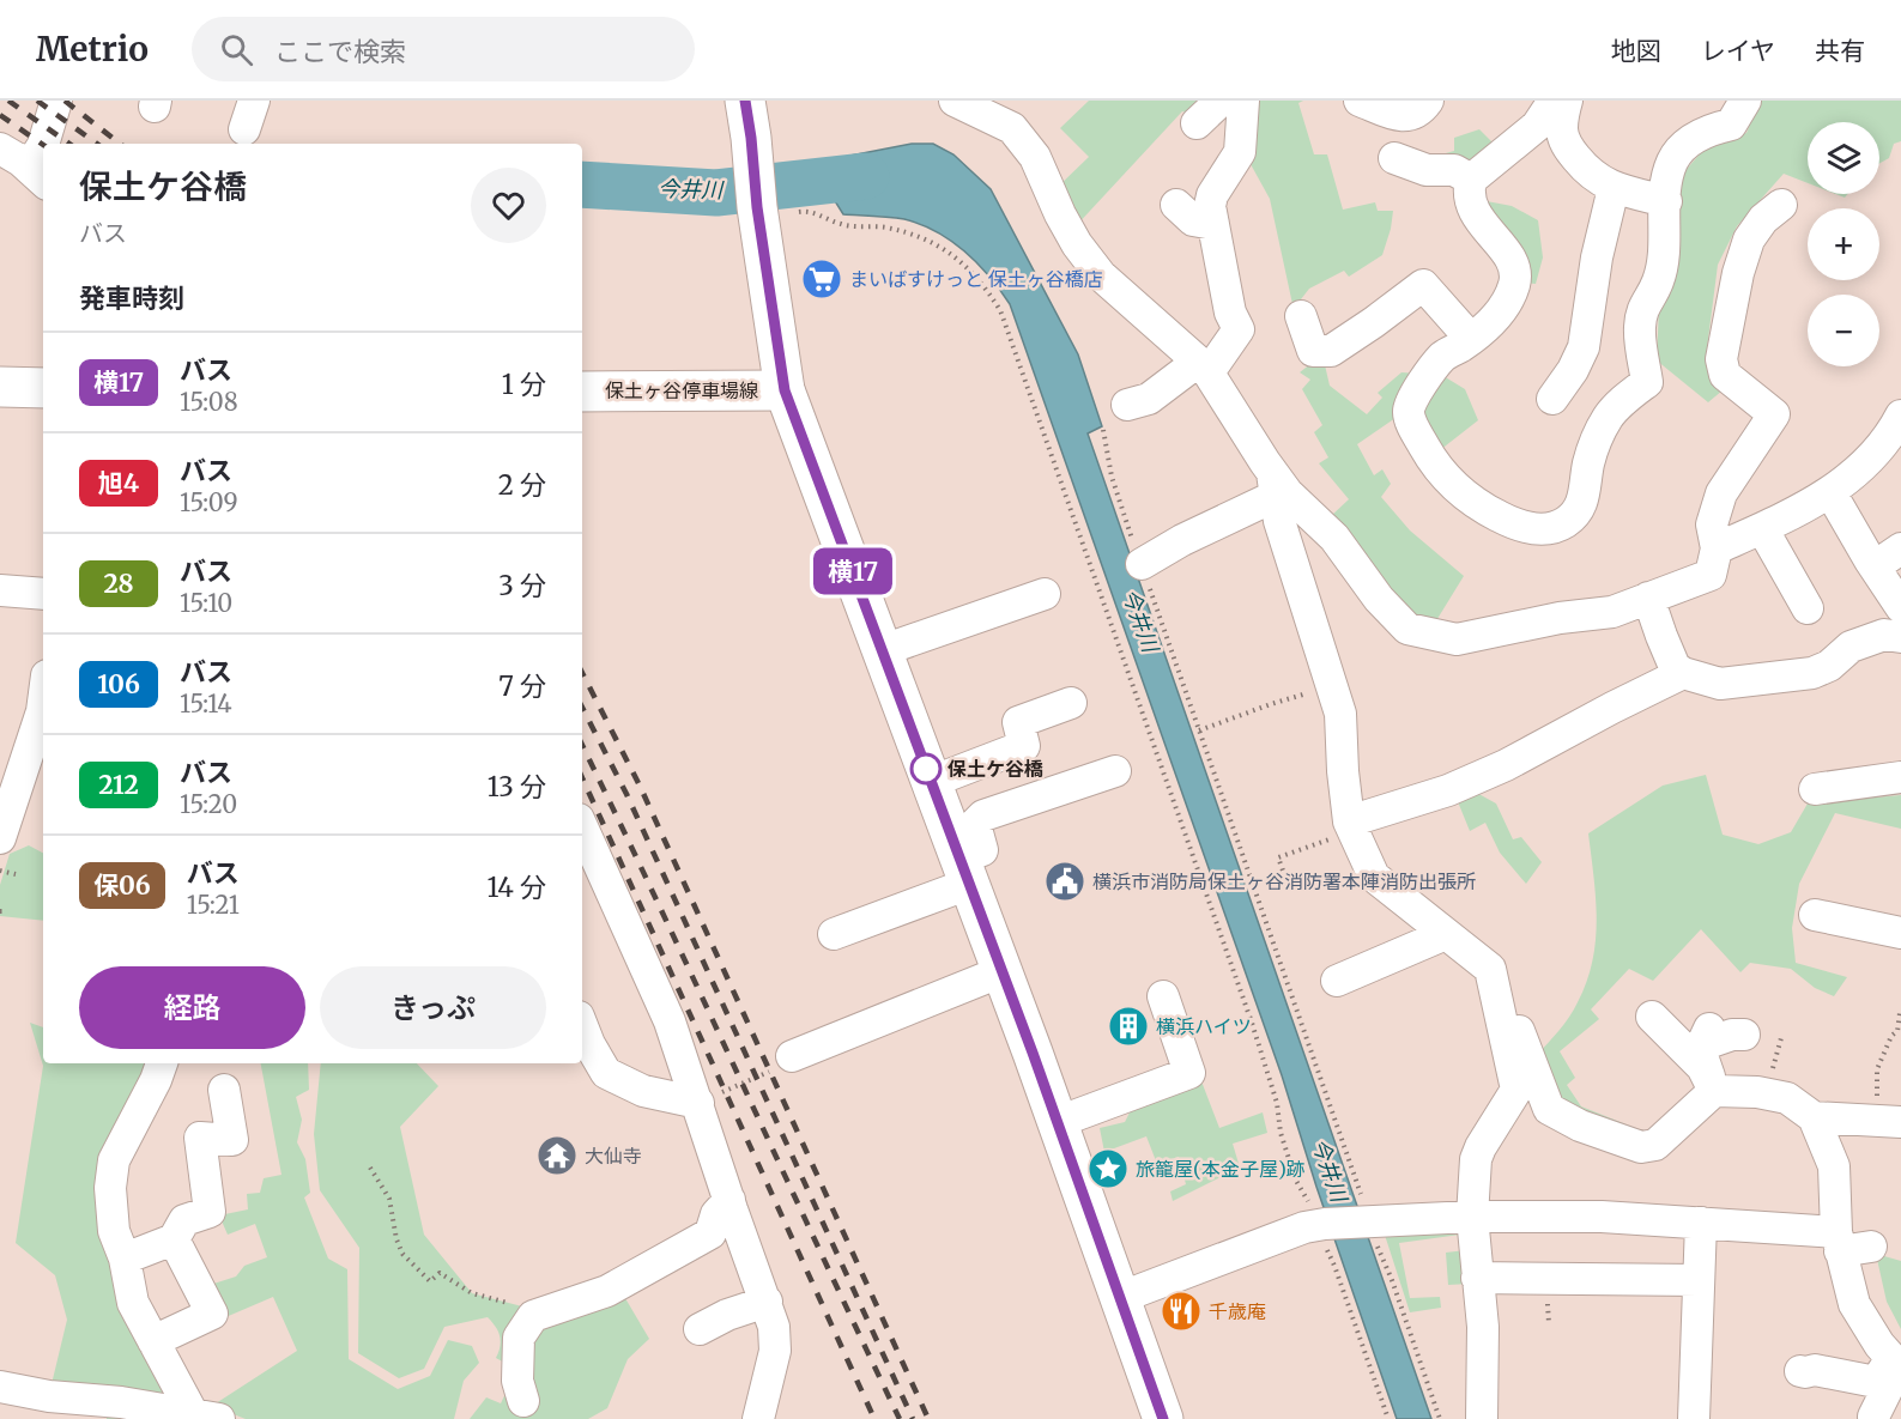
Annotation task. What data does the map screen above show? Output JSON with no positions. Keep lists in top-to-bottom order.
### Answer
{
  "streets": {
    "main road": ["保土ヶ谷停車場線"]
  },
  "water": ["今井川"],
  "places": {
    "supermarket": ["まいばすけっと 保土ヶ谷橋店"],
    "other": ["保土ケ谷橋"],
    "public building": ["横浜市消防局保土ヶ谷消防署本陣消防出張所"],
    "building": ["横浜ハイツ"],
    "temple": ["大仙寺"],
    "place": ["旅籠屋(本金子屋)跡"],
    "restaurant": ["千歳庵"]
  },
  "lines": ["bus line 横17"],
  "page": {
    "header": "Metrio",
    "search": "ここで検索",
    "nav": ["地図", "レイヤ", "共有"],
    "on_map": "横17",
    "map_buttons": ["+", "−"],
    "heading": [
      ["保土ケ谷橋", "バス"],
      "発車時刻"
    ],
    "list": [
      {
        "mark": "横17",
        "name": "バス",
        "note": "15:08",
        "value": "1 分"
      },
      {
        "mark": "旭4",
        "name": "バス",
        "note": "15:09",
        "value": "2 分"
      },
      {
        "mark": "28",
        "name": "バス",
        "note": "15:10",
        "value": "3 分"
      },
      {
        "mark": "106",
        "name": "バス",
        "note": "15:14",
        "value": "7 分"
      },
      {
        "mark": "212",
        "name": "バス",
        "note": "15:20",
        "value": "13 分"
      },
      {
        "mark": "保06",
        "name": "バス",
        "note": "15:21",
        "value": "14 分"
      }
    ],
    "buttons": ["経路", "きっぷ"]
  }
}
